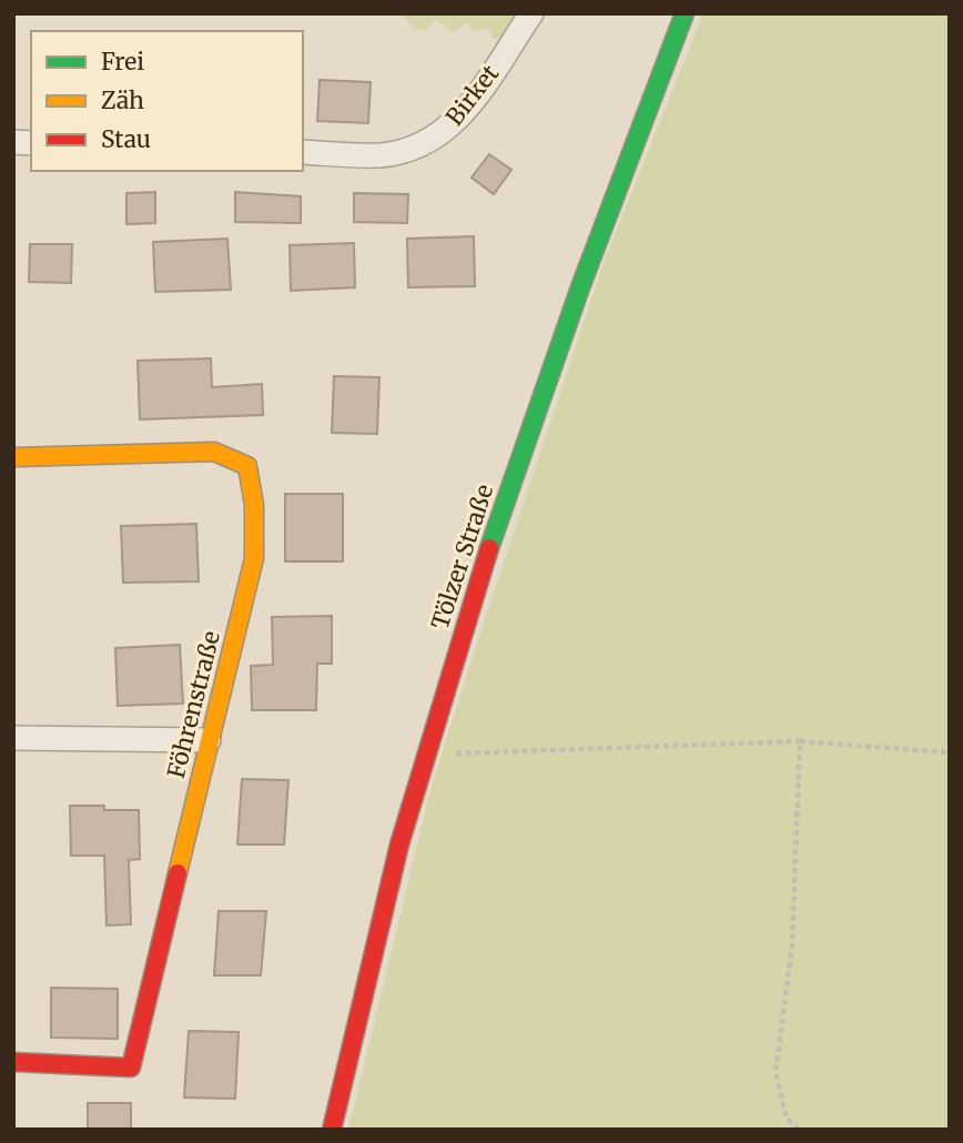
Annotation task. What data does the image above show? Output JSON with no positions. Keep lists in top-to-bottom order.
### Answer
{
  "streets": {
    "main road": ["Tölzer Straße", "Föhrenstraße"],
    "street": ["Birket"]
  },
  "legend": ["Frei", "Zäh", "Stau"]
}
